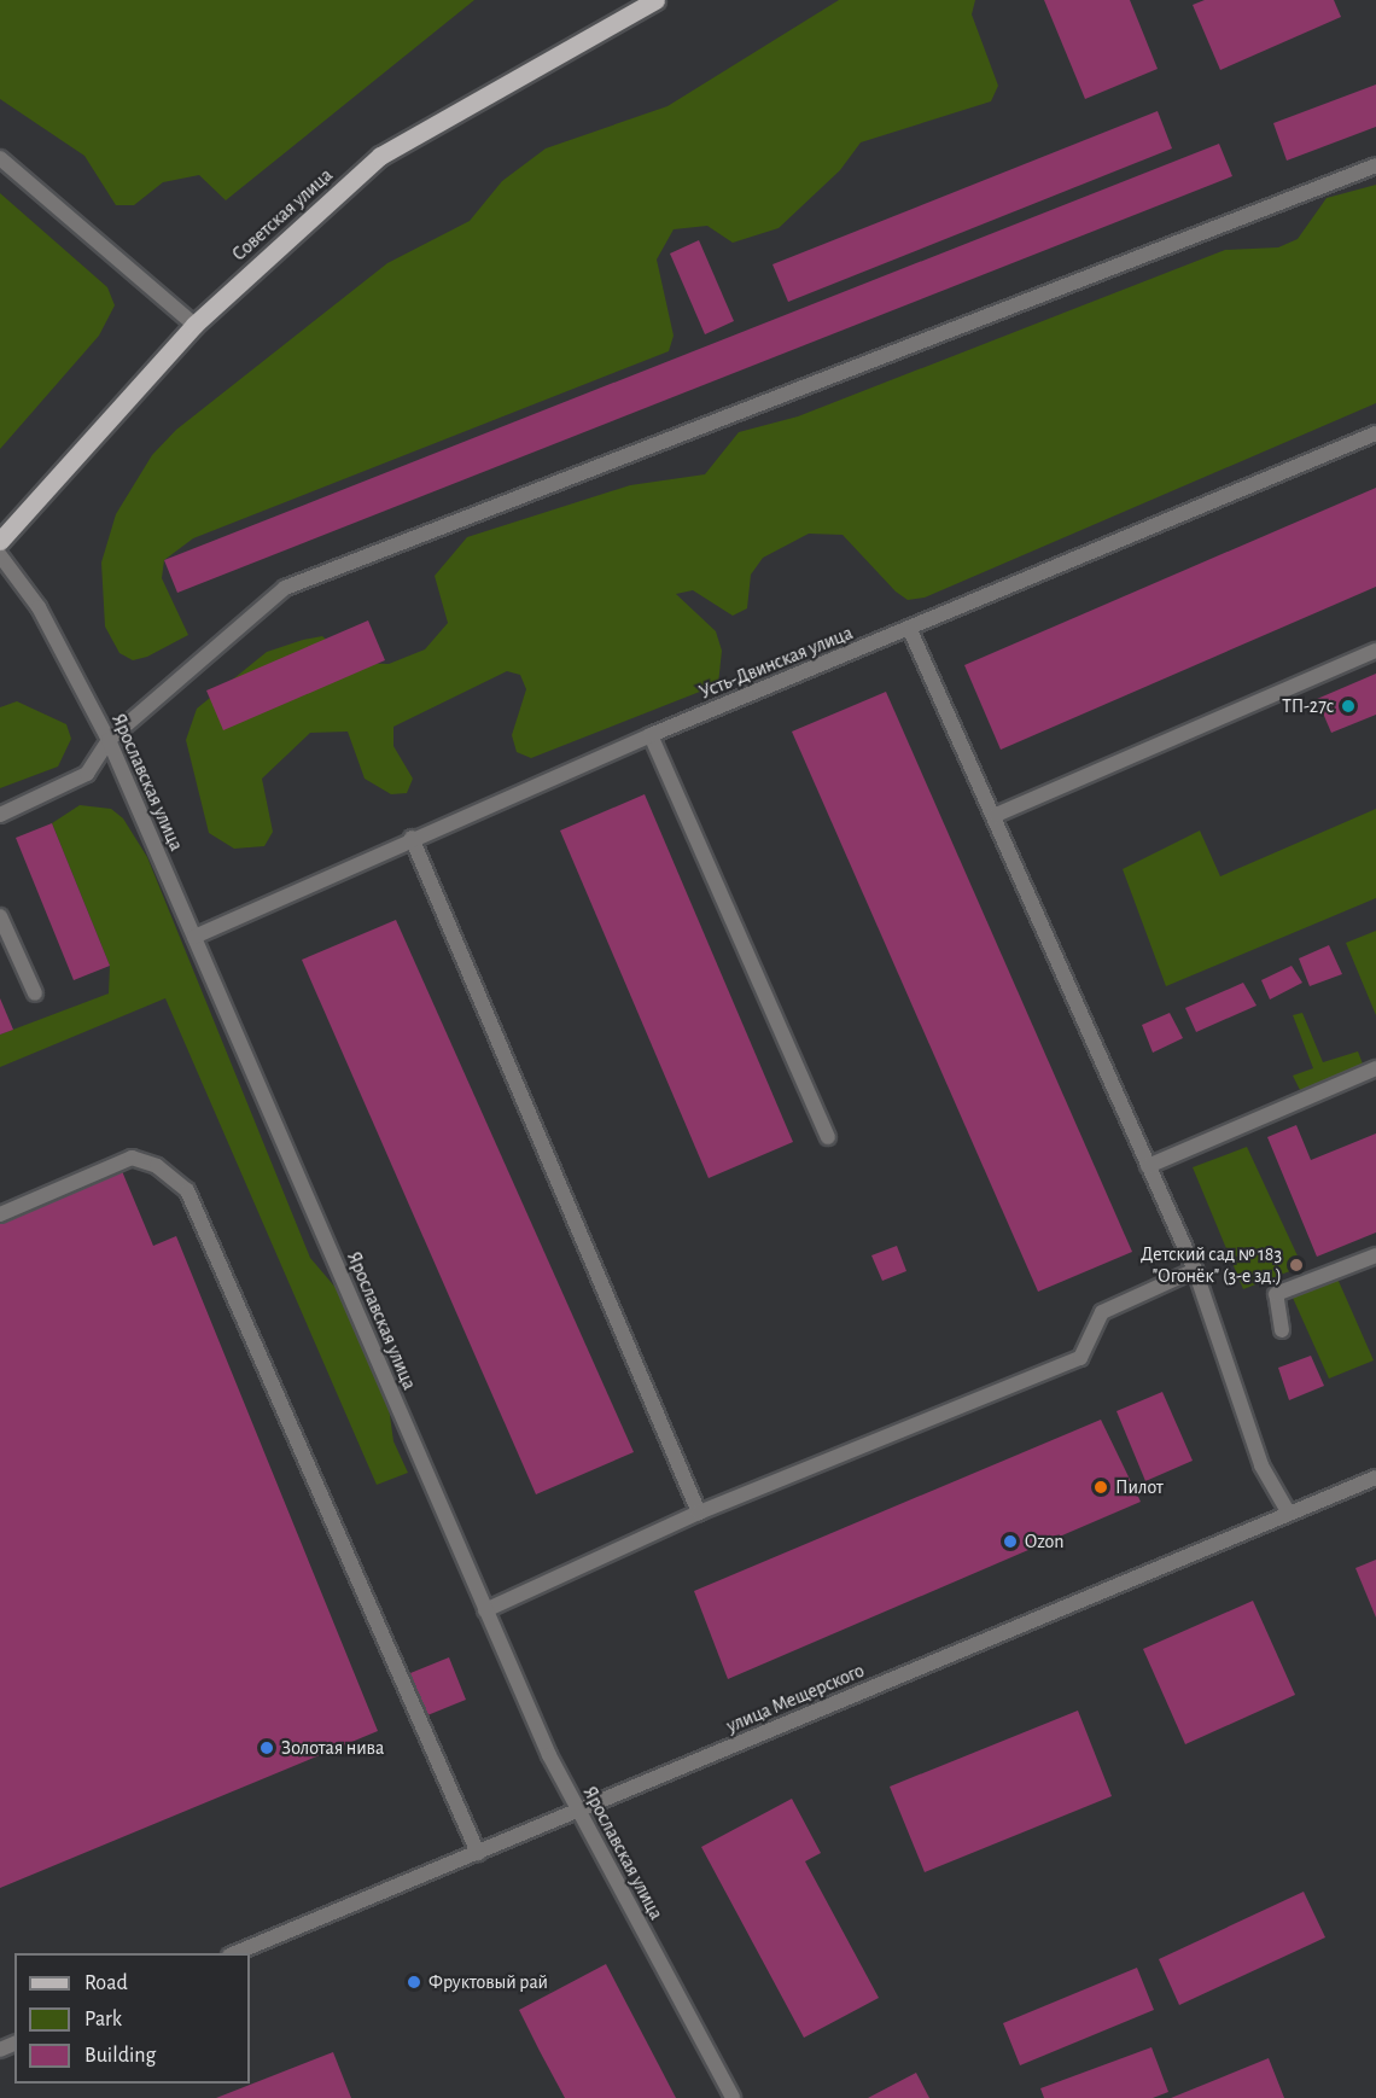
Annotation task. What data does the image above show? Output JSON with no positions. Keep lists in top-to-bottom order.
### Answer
{
  "streets": {
    "main road": ["Советская улица"],
    "street": ["Усть-Двинская улица", "Ярославская улица", "улица Мещерского"]
  },
  "crossings": [
    ["Усть-Двинская улица", "Ярославская улица"],
    ["Ярославская улица", "улица Мещерского"]
  ],
  "places": [
    "ТП-27c",
    "Детский сад № 183 \"Огонёк\" (3-е зд.)",
    "Пилот",
    "Ozon",
    "Золотая нива",
    "Фруктовый рай"
  ],
  "legend": ["Road", "Park", "Building"]
}
